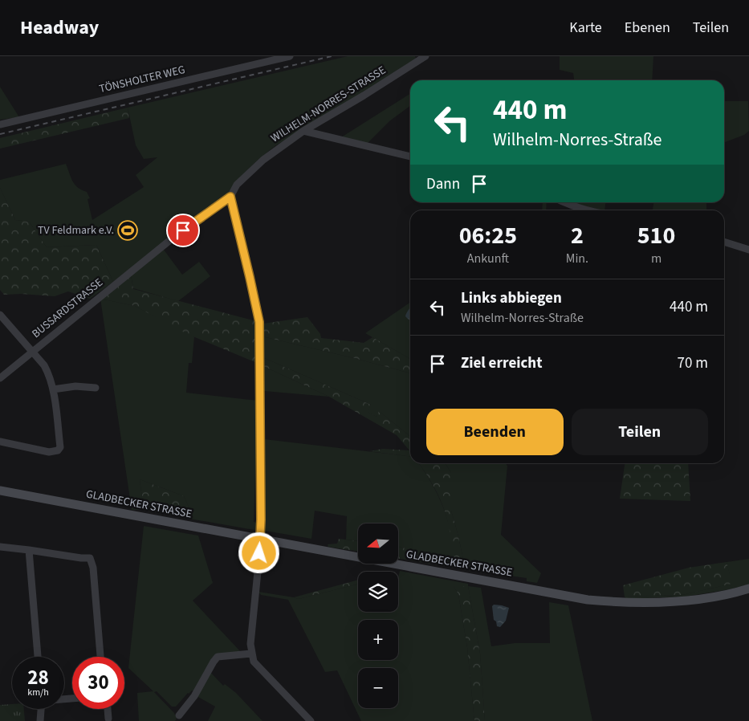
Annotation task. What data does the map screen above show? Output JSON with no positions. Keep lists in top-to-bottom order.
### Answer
{
  "streets": {
    "main road": ["GLADBECKER STRASSE"],
    "street": ["TÖNSHOLTER WEG", "WILHELM-NORRES-STRASSE", "BUSSARDSTRASSE"]
  },
  "crossings": [
    ["WILHELM-NORRES-STRASSE", "BUSSARDSTRASSE"]
  ],
  "places": {
    "sports": ["TV Feldmark e.V."]
  },
  "north": "left",
  "page": {
    "header": "Headway",
    "nav": ["Karte", "Ebenen", "Teilen"],
    "turn": ["440 m", "Wilhelm-Norres-Straße"],
    "then": "Dann",
    "eta": [
      "06:25",
      "Ankunft",
      "2",
      "Min.",
      "510",
      "m"
    ],
    "list": [
      {
        "name": "Links abbiegen",
        "note": "Wilhelm-Norres-Straße",
        "value": "440 m"
      },
      {
        "name": "Ziel erreicht",
        "value": "70 m"
      }
    ],
    "buttons": ["Beenden", "Teilen"],
    "map_buttons": ["+", "−"],
    "speed": "28 km/h",
    "limit": "30"
  }
}
